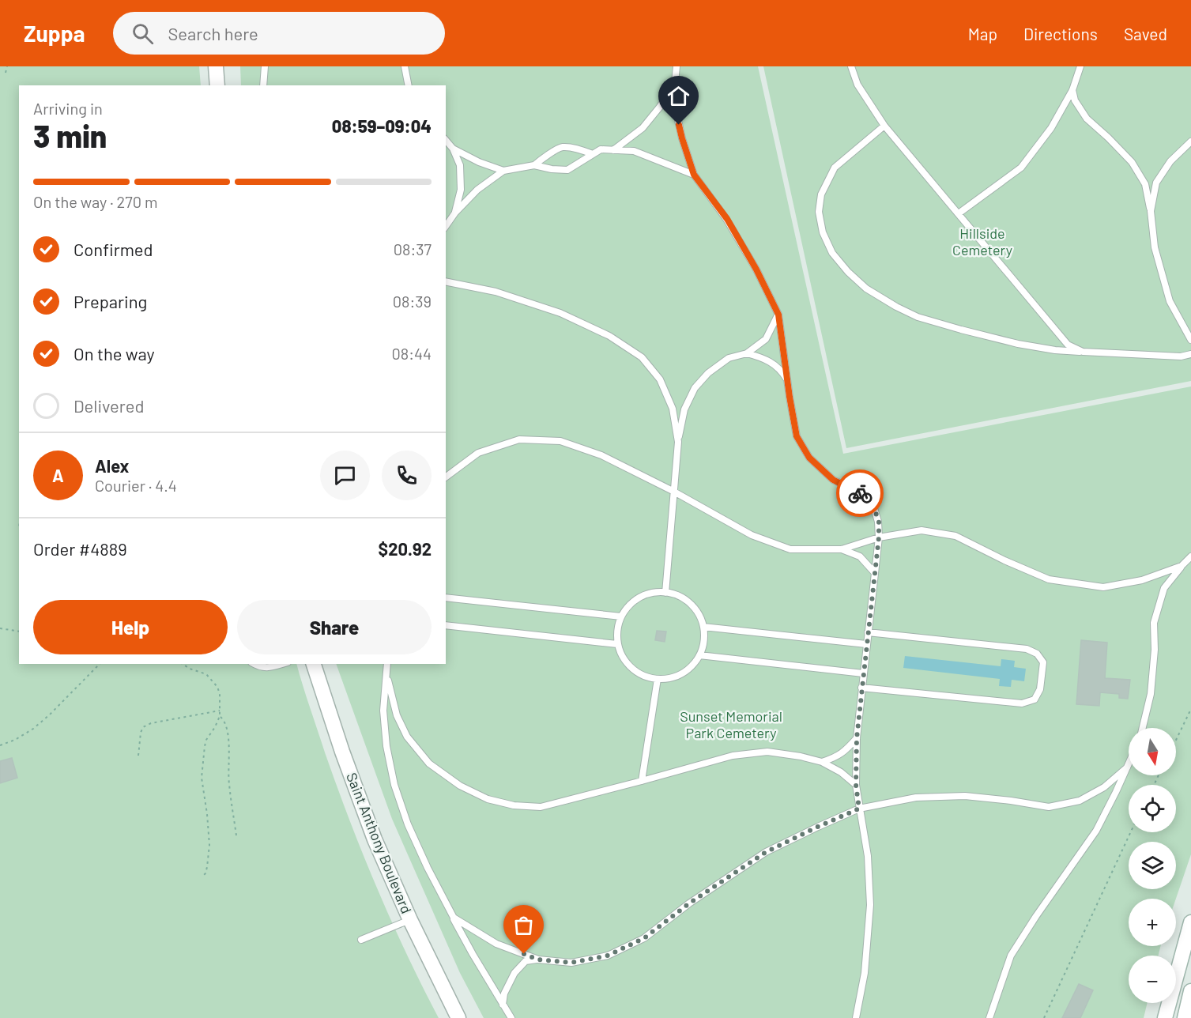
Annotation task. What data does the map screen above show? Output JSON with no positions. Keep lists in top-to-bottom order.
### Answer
{
  "streets": {
    "street": ["Saint Anthony Boulevard"]
  },
  "parks": ["Hillside Cemetery", "Sunset Memorial Park Cemetery"],
  "north": "bottom",
  "page": {
    "header": "Zuppa",
    "search": "Search here",
    "nav": ["Map", "Directions", "Saved"],
    "heading": ["3 min", "Arriving in", "08:59–09:04"],
    "panel": [
      "Alex",
      "Courier · 4.4",
      "Order #4889",
      "$20.92"
    ],
    "bar": "On the way · 270 m",
    "list": [
      ["Confirmed", "08:37"],
      ["Preparing", "08:39"],
      ["On the way", "08:44"],
      "Delivered"
    ],
    "round": "A",
    "buttons": ["Help", "Share"],
    "map_buttons": ["+", "−"]
  }
}
